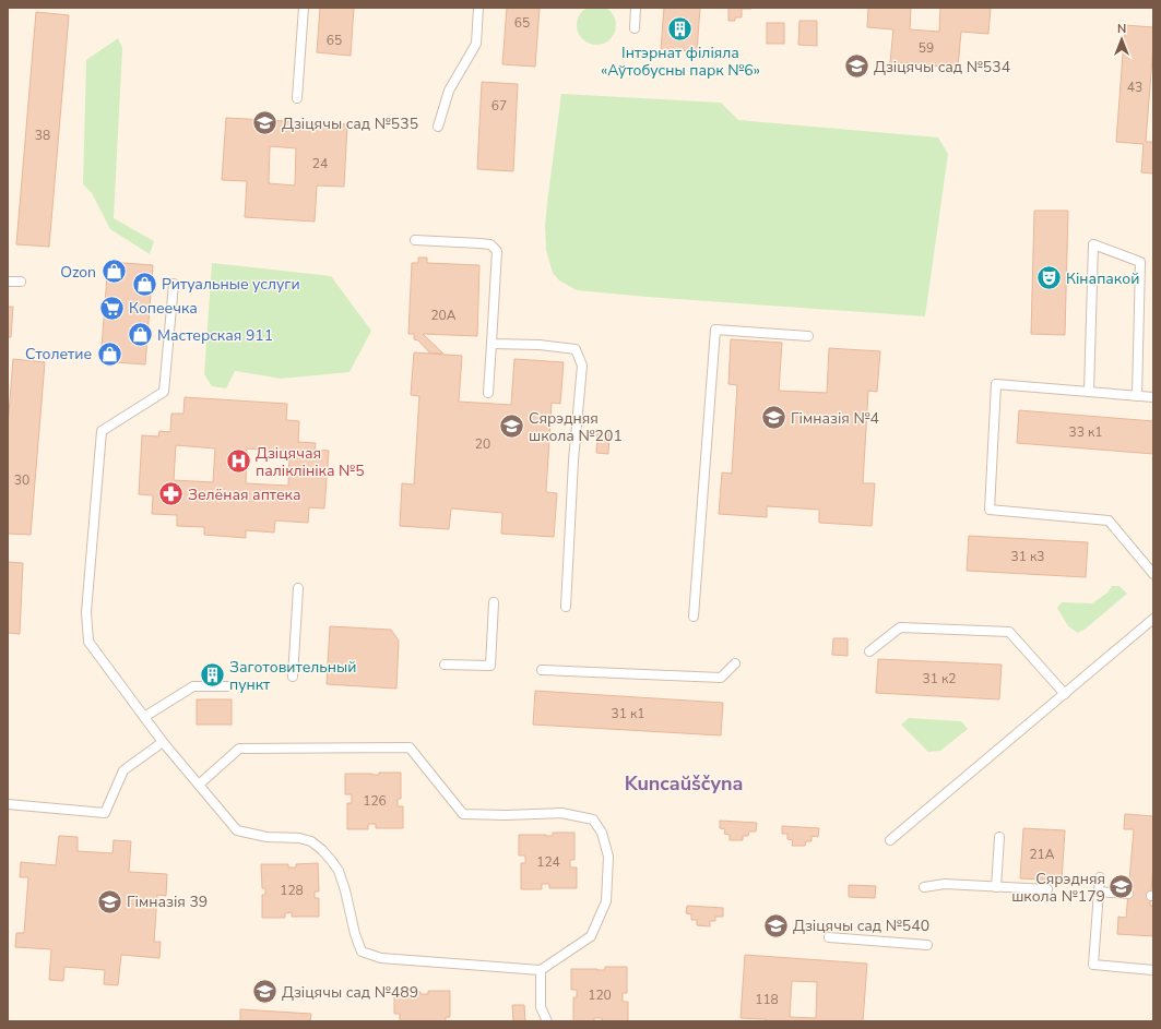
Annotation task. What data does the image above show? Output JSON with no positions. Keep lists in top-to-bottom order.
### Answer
{
  "districts": ["Kuncaŭščyna"],
  "places": {
    "building": ["Інтэрнат філіяла «Аўтобусны парк №6»", "Заготовительный пункт"],
    "school or university": [
      "Дзіцячы сад №534",
      "Дзіцячы сад №535",
      "Гімназія №4",
      "Сярэдняя школа №201",
      "Сярэдняя школа №179",
      "Гімназія 39",
      "Дзіцячы сад №540",
      "Дзіцячы сад №489"
    ],
    "shop": [
      "Ozon",
      "Ритуальные услуги",
      "Мастерская 911",
      "Столетие"
    ],
    "theatre": ["Кінапакой"],
    "supermarket": ["Копеечка"],
    "hospital": ["Дзіцячая паліклініка №5"],
    "pharmacy": ["Зелёная аптека"]
  },
  "house_numbers": [
    "65",
    "65",
    "59",
    "43",
    "67",
    "38",
    "24",
    "20А",
    "33 к1",
    "20",
    "30",
    "31 к3",
    "31 к2",
    "31 к1",
    "126",
    "21А",
    "124",
    "128",
    "120",
    "118"
  ],
  "north": "top"
}
